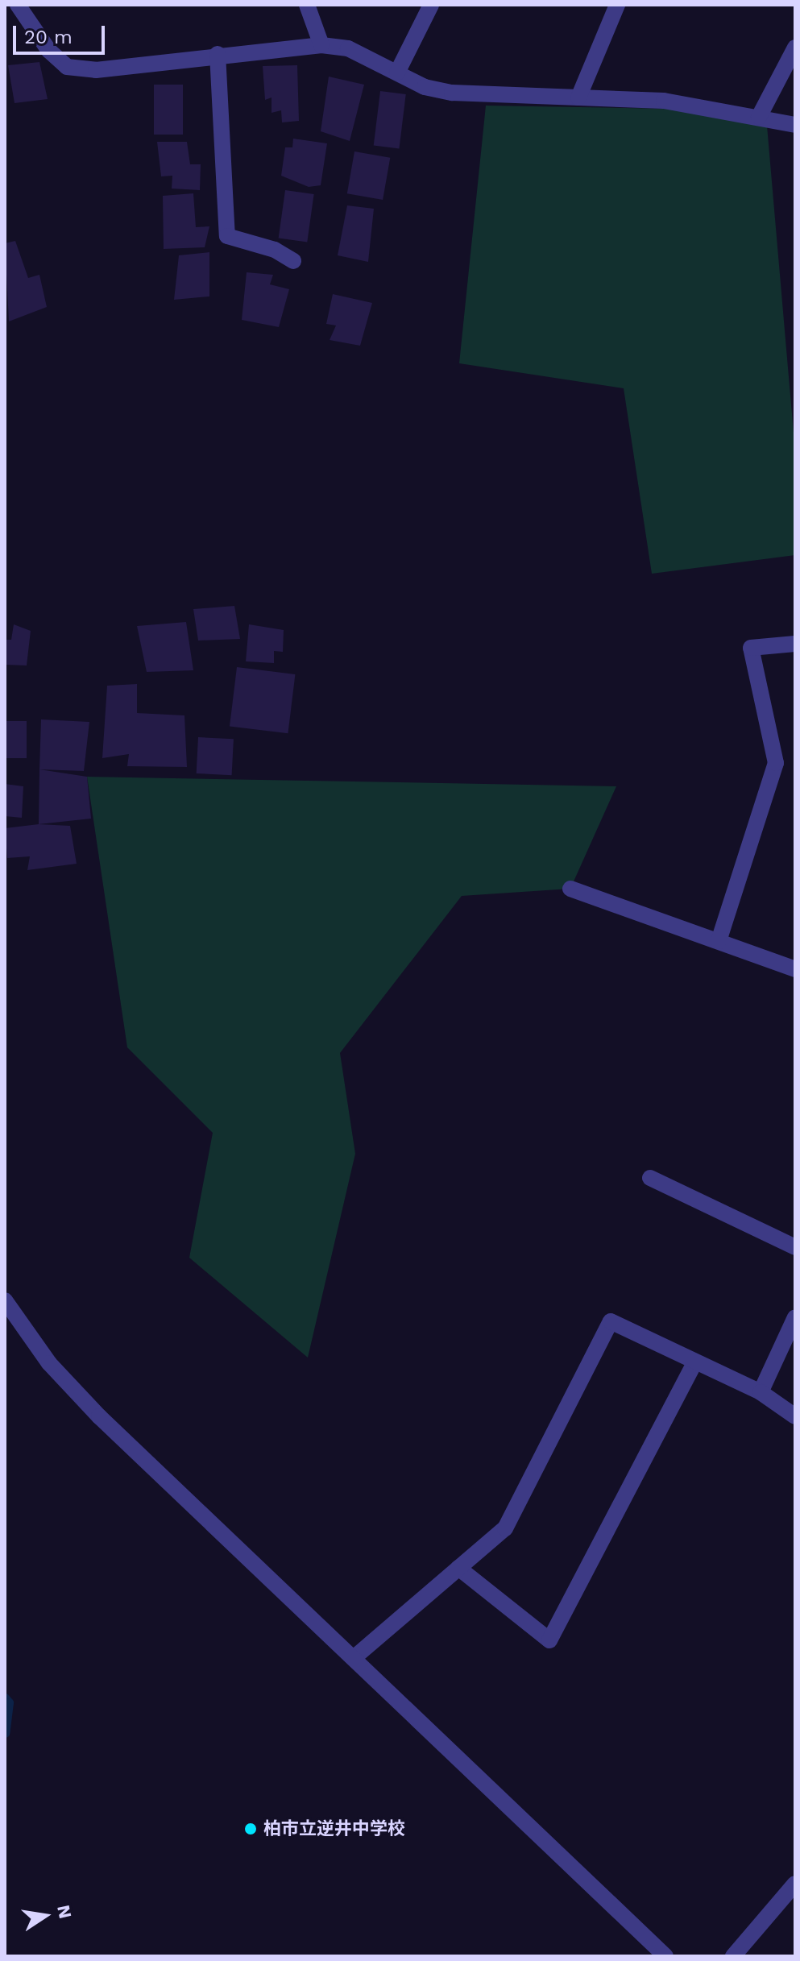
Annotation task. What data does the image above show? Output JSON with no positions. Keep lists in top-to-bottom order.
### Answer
{
  "places": ["柏市立逆井中学校"],
  "scale_bar": "20 m",
  "north": "right"
}
